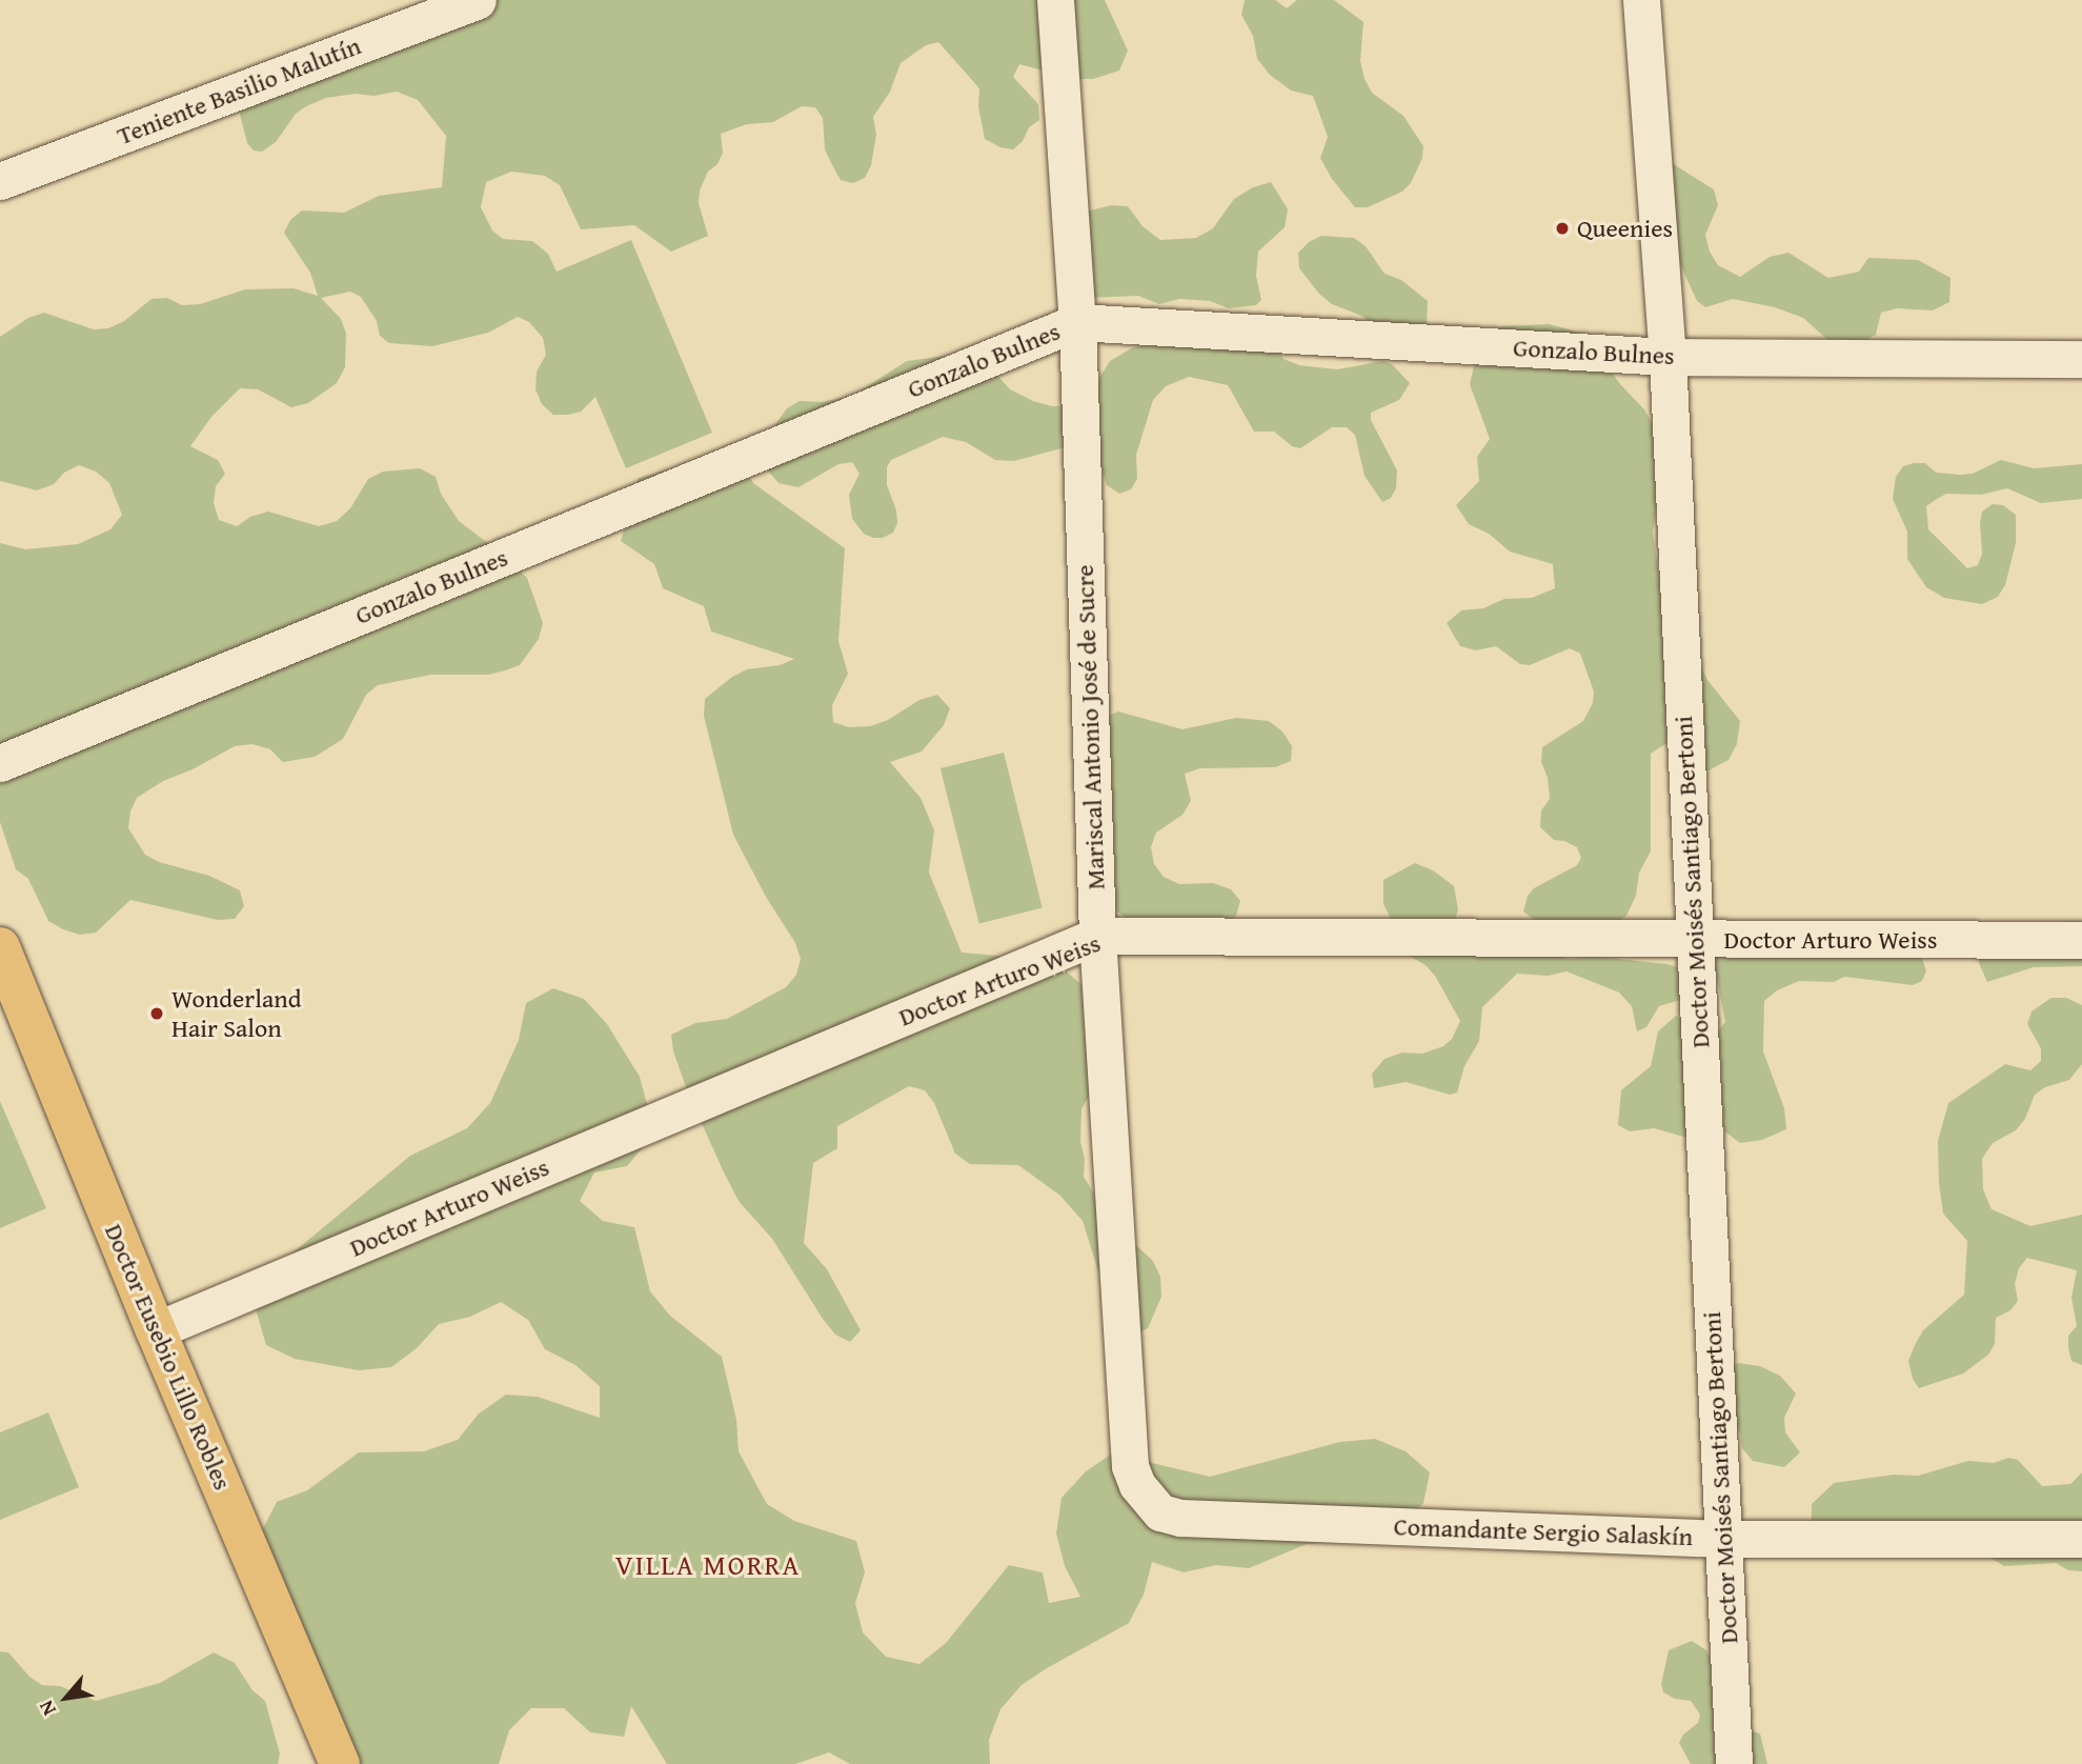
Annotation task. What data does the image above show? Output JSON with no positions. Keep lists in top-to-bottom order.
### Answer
{
  "streets": {
    "main road": ["Doctor Eusebio Lillo Robles"],
    "street": [
      "Teniente Basilio Malutín",
      "Gonzalo Bulnes",
      "Mariscal Antonio José de Sucre",
      "Doctor Moisés Santiago Bertoni",
      "Doctor Arturo Weiss",
      "Comandante Sergio Salaskín"
    ]
  },
  "crossings": [
    ["Gonzalo Bulnes", "Mariscal Antonio José de Sucre"],
    ["Gonzalo Bulnes", "Doctor Moisés Santiago Bertoni"],
    ["Mariscal Antonio José de Sucre", "Doctor Arturo Weiss"],
    ["Mariscal Antonio José de Sucre", "Comandante Sergio Salaskín"],
    ["Doctor Moisés Santiago Bertoni", "Doctor Arturo Weiss"],
    ["Doctor Moisés Santiago Bertoni", "Comandante Sergio Salaskín"],
    ["Doctor Arturo Weiss", "Doctor Eusebio Lillo Robles"]
  ],
  "districts": ["VILLA MORRA"],
  "places": ["Queenies", "Wonderland Hair Salon"],
  "north": "bottom left"
}
